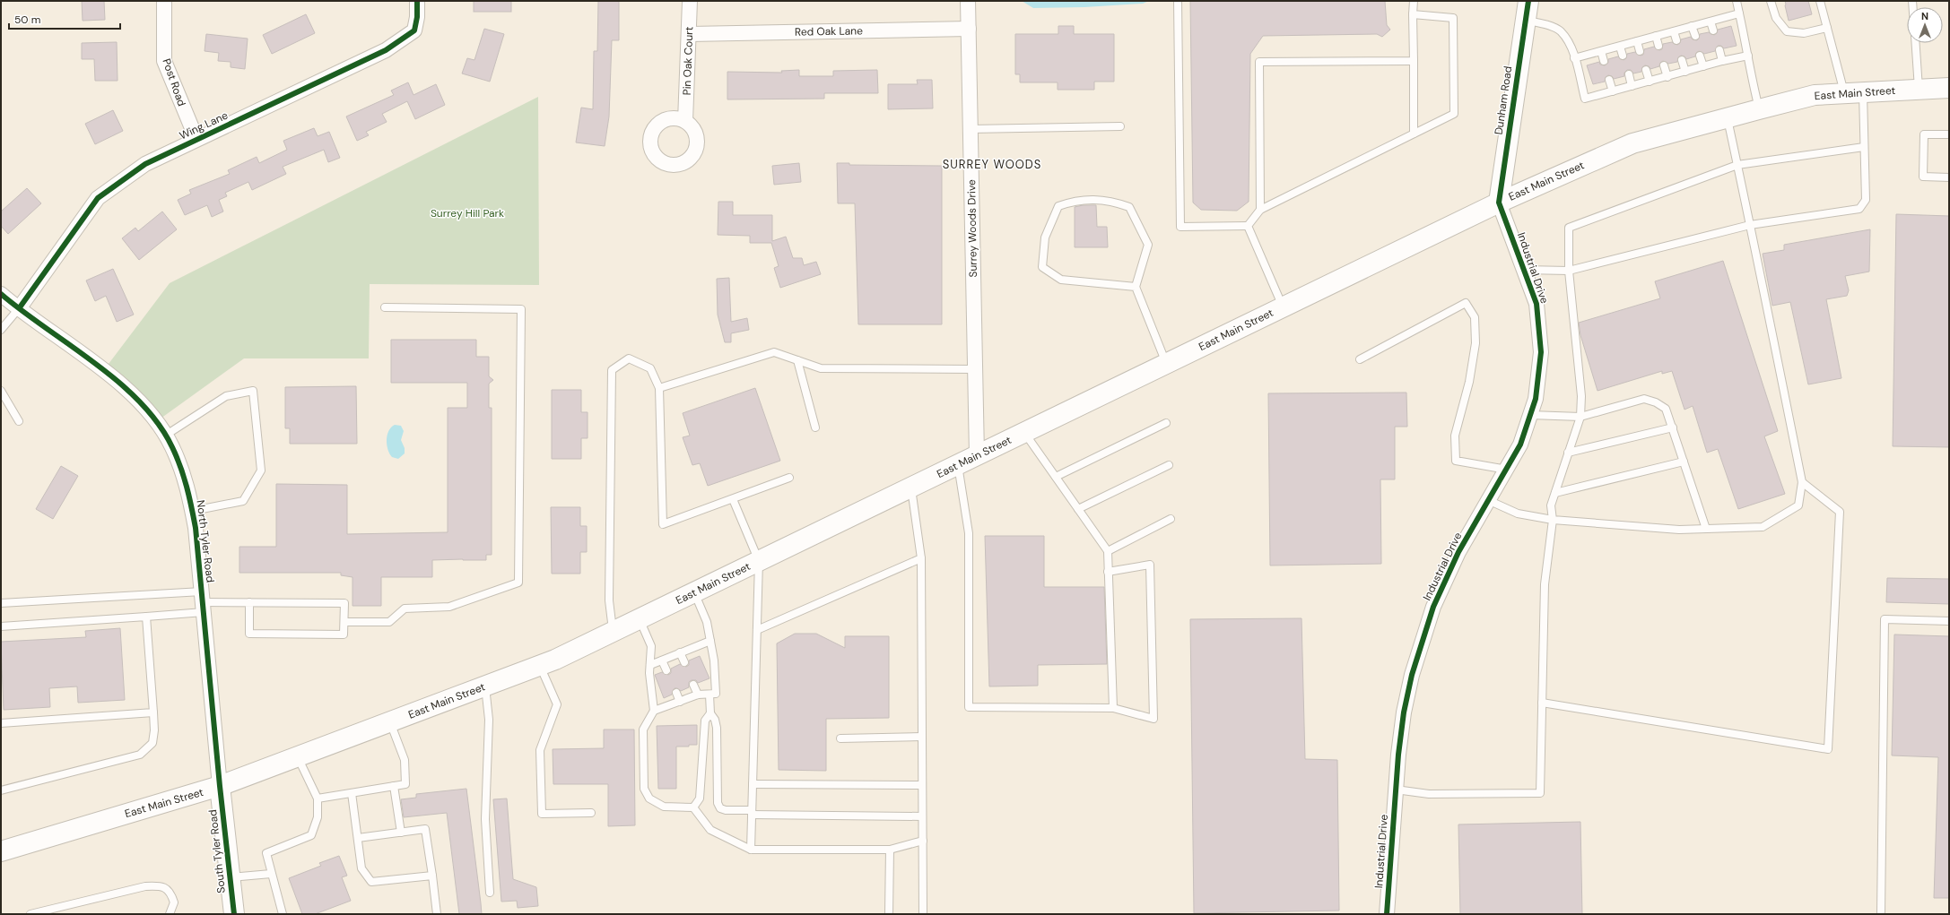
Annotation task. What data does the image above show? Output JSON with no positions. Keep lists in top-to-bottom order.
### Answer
{
  "streets": {
    "main road": ["East Main Street", "Dunham Road", "South Tyler Road"],
    "street": [
      "Red Oak Lane",
      "Pin Oak Court",
      "Post Road",
      "Wing Lane",
      "Surrey Woods Drive",
      "Industrial Drive",
      "North Tyler Road"
    ]
  },
  "crossings": [
    ["Red Oak Lane", "Pin Oak Court"],
    ["Red Oak Lane", "Surrey Woods Drive"],
    ["Post Road", "Wing Lane"],
    ["East Main Street", "Dunham Road"],
    ["East Main Street", "Surrey Woods Drive"],
    ["East Main Street", "Industrial Drive"],
    ["East Main Street", "North Tyler Road"],
    ["East Main Street", "South Tyler Road"],
    ["Dunham Road", "Industrial Drive"],
    ["Wing Lane", "North Tyler Road"],
    ["North Tyler Road", "South Tyler Road"]
  ],
  "districts": ["SURREY WOODS"],
  "parks": ["Surrey Hill Park"],
  "scale_bar": "50 m",
  "north": "top"
}
